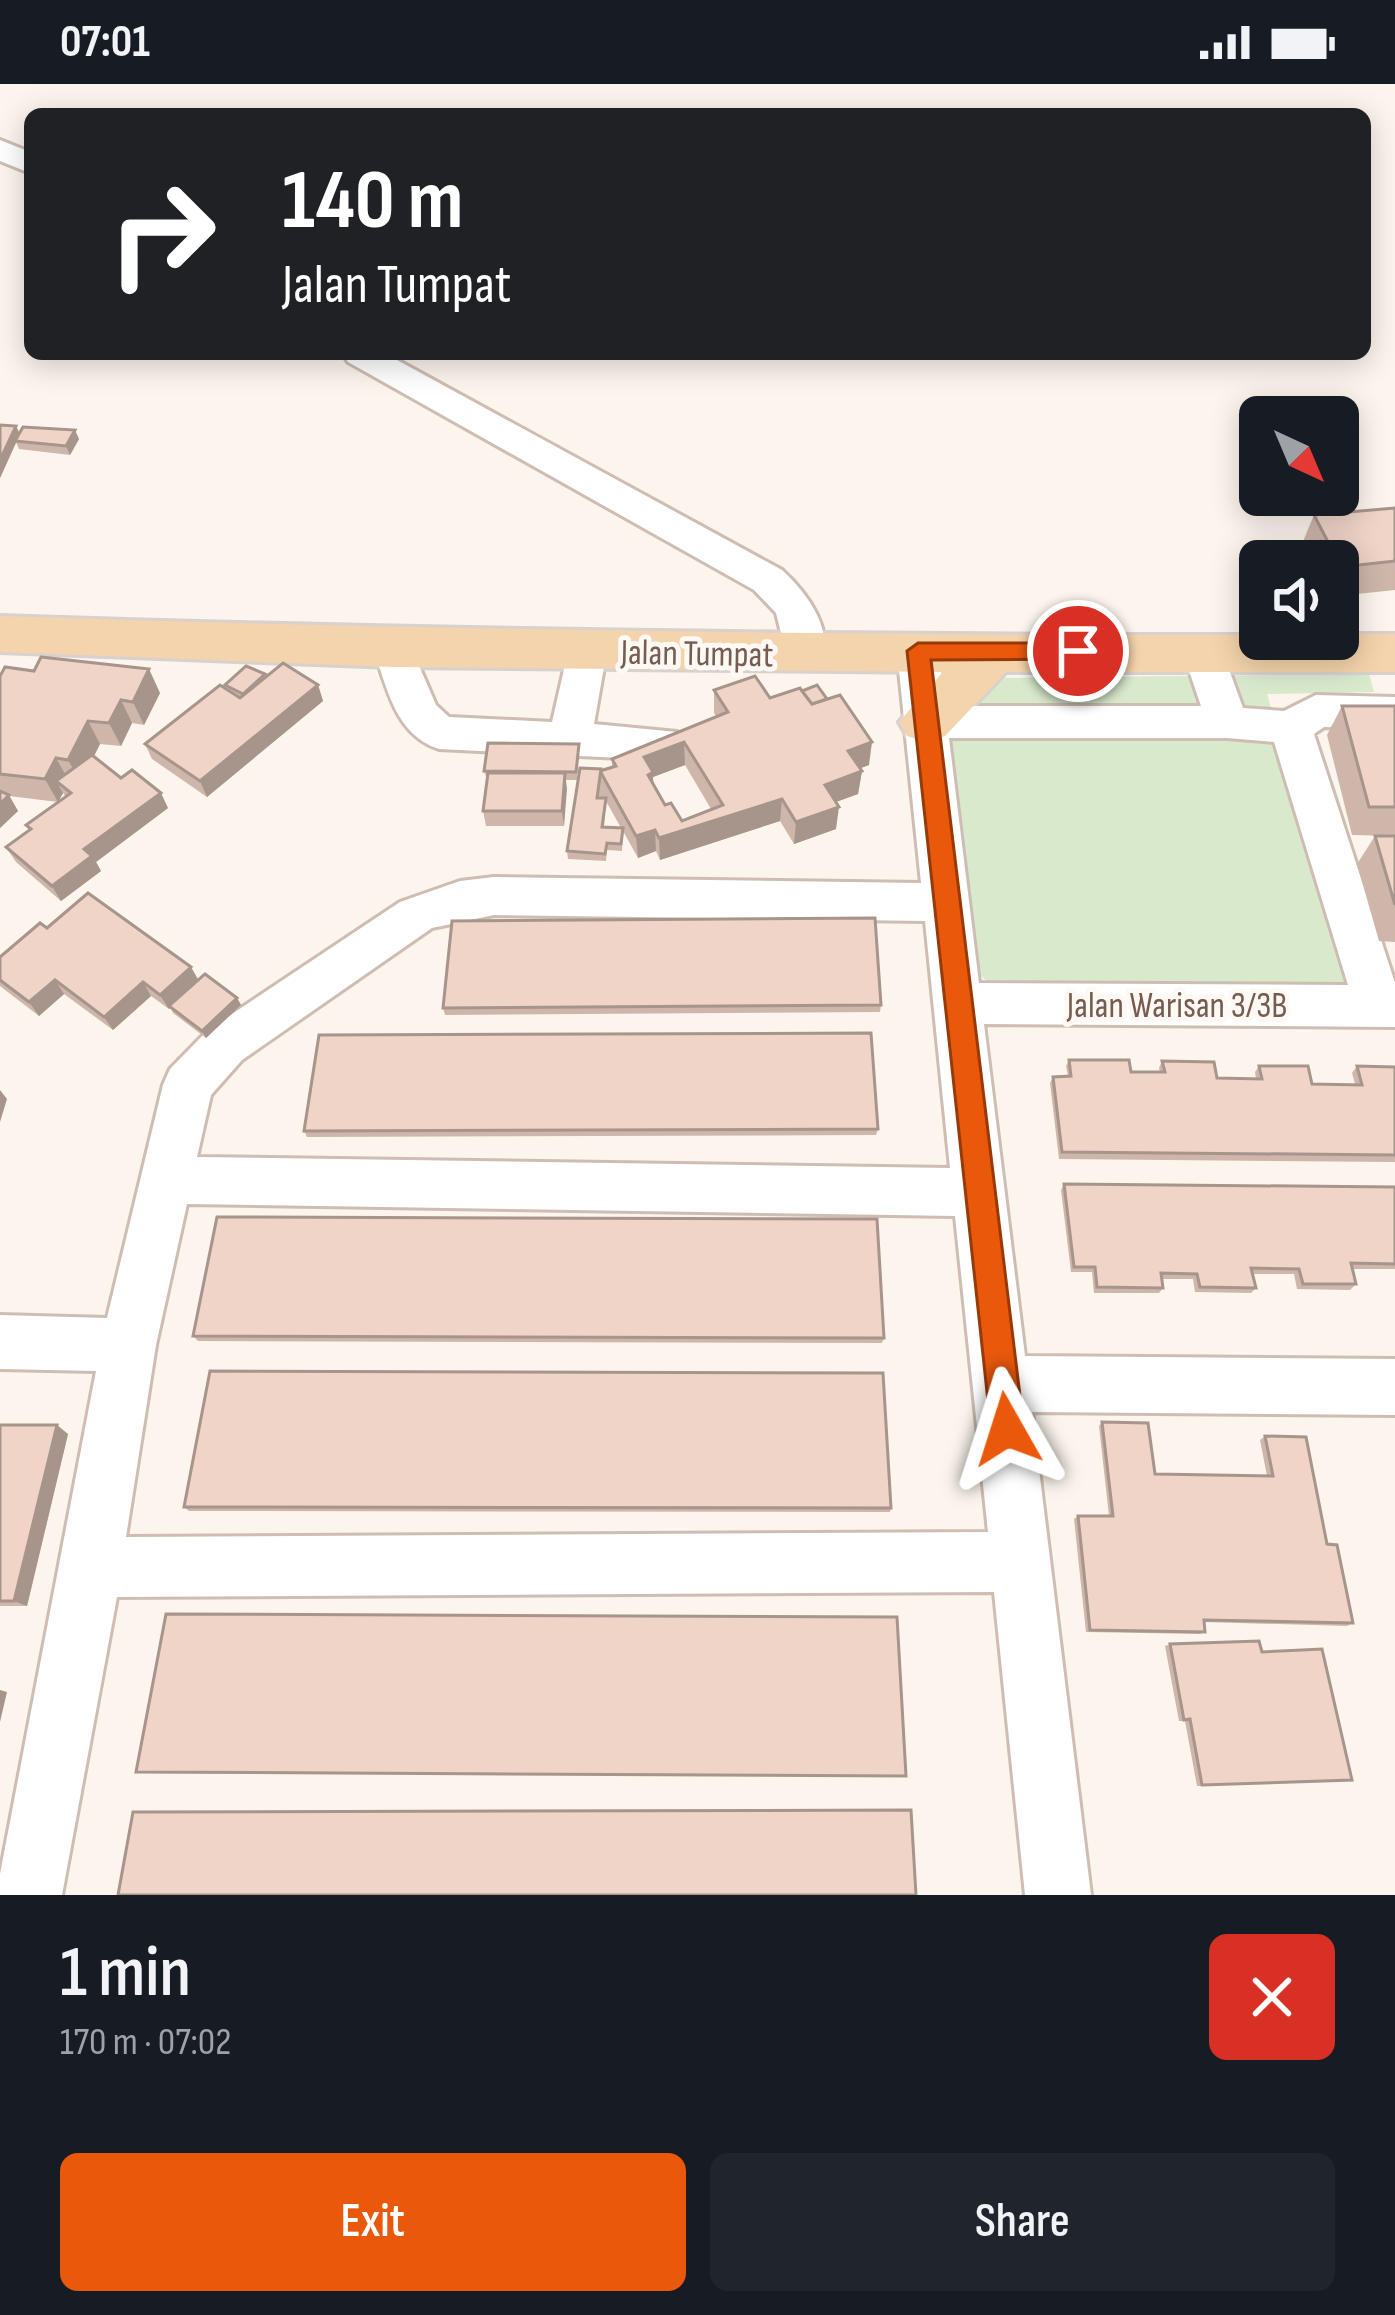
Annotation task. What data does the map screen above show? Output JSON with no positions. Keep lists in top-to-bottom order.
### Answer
{
  "streets": {
    "main road": ["Jalan Tumpat"],
    "street": ["Jalan Warisan 3/3B"]
  },
  "north": "bottom right",
  "page": {
    "status": "07:01",
    "turn": ["140 m", "Jalan Tumpat"],
    "heading": ["1 min", "170 m · 07:02"],
    "buttons": ["Exit", "Share"]
  }
}
